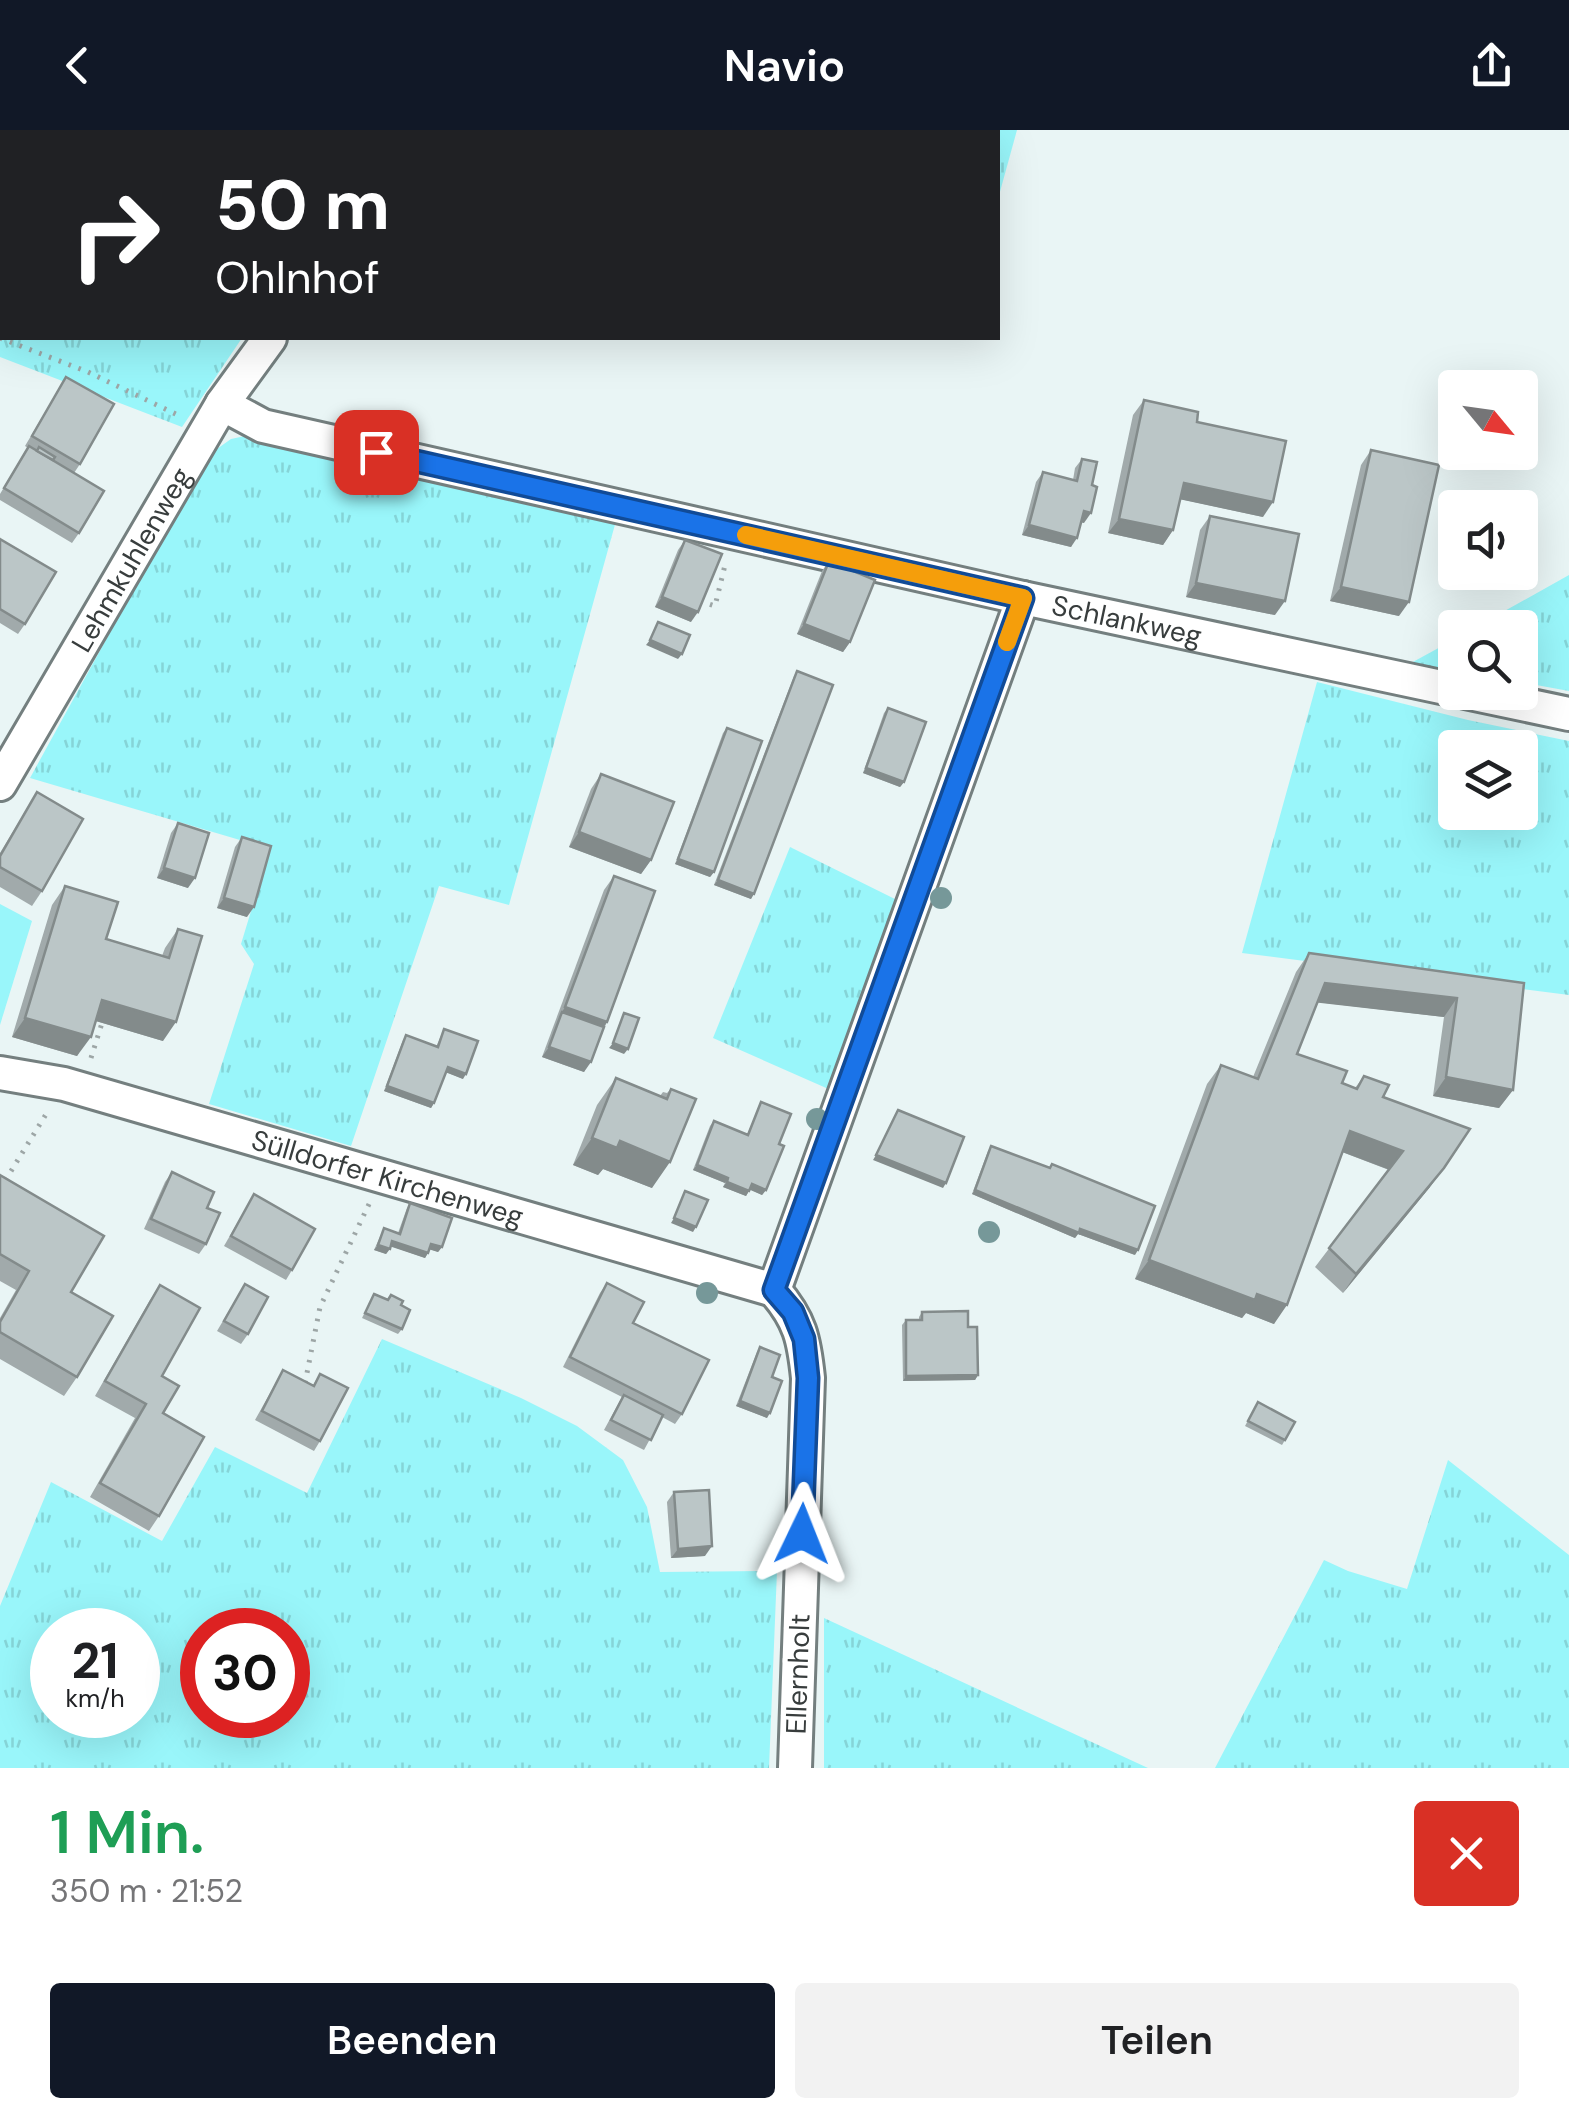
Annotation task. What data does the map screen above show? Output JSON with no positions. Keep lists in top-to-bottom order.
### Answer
{
  "streets": {
    "street": [
      "Lehmkuhlenweg",
      "Schlankweg",
      "Sülldorfer Kirchenweg",
      "Ellernholt"
    ]
  },
  "crossings": [
    ["Lehmkuhlenweg", "Schlankweg"],
    ["Sülldorfer Kirchenweg", "Ellernholt"]
  ],
  "north": "bottom right",
  "page": {
    "header": "Navio",
    "turn": ["50 m", "Ohlnhof"],
    "speed": "21 km/h",
    "limit": "30",
    "heading": ["1 Min.", "350 m · 21:52"],
    "buttons": ["Beenden", "Teilen"]
  }
}
